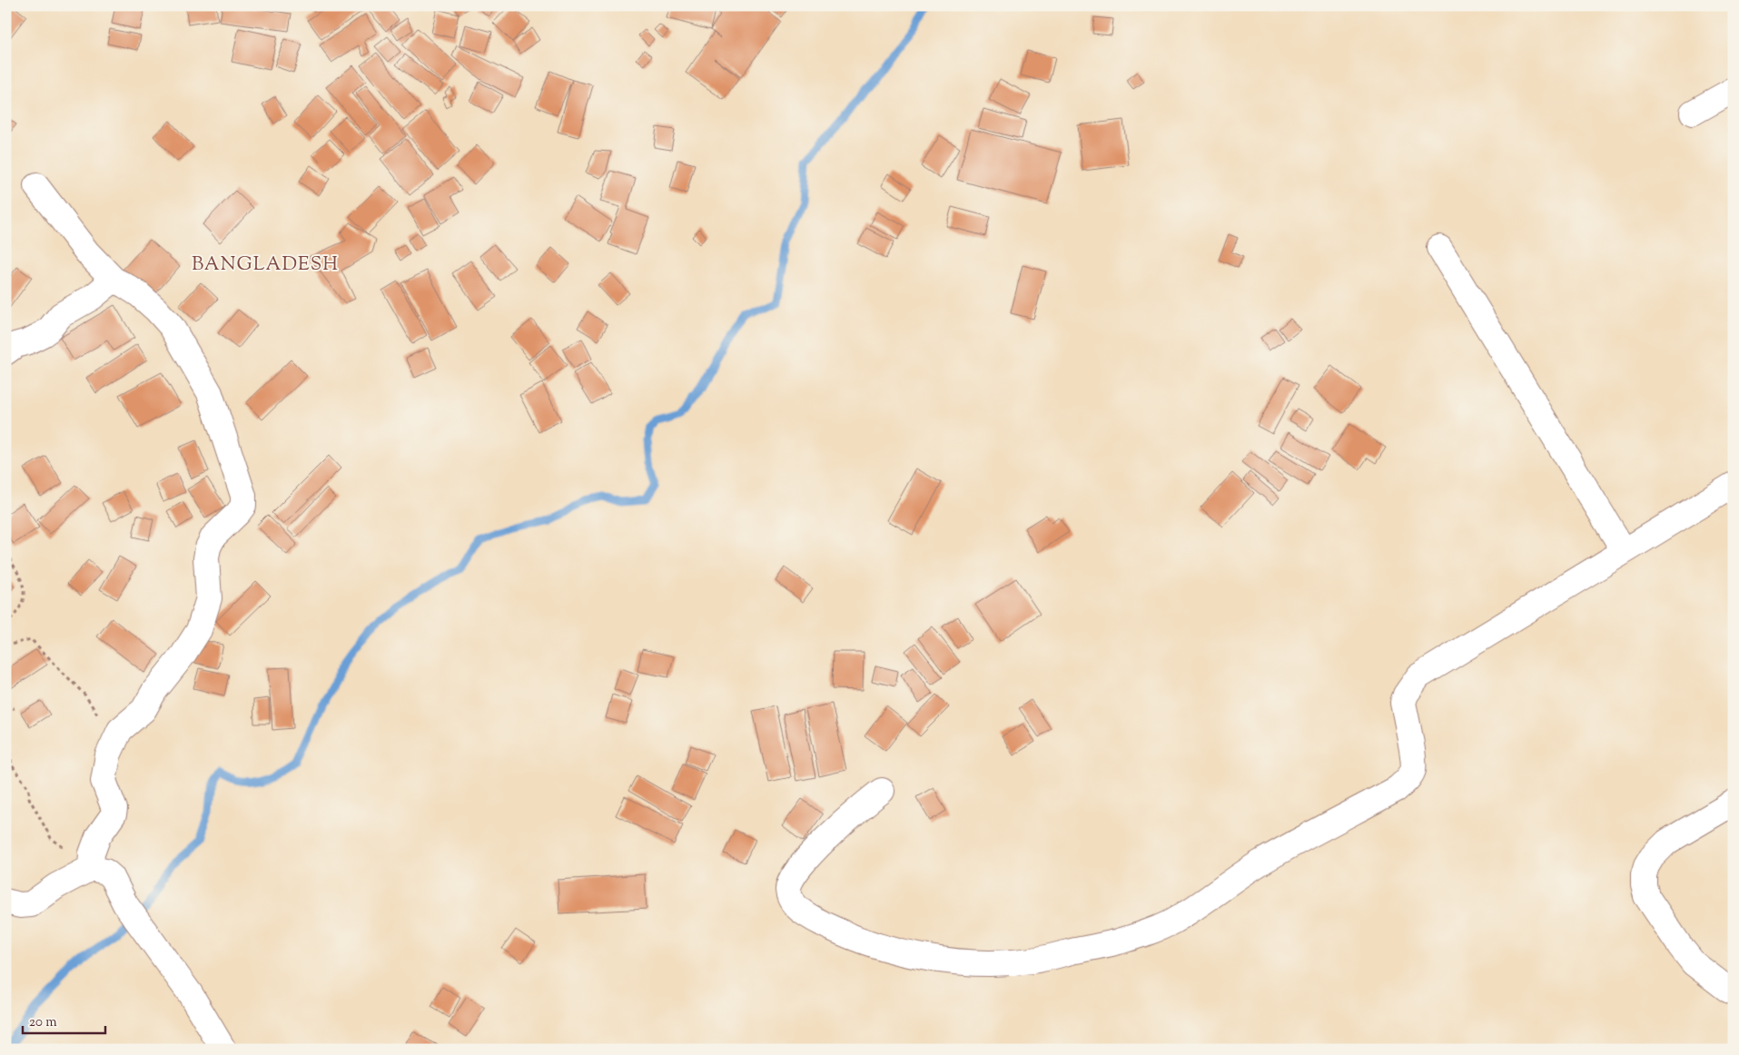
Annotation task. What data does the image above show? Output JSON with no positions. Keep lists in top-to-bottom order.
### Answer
{
  "districts": ["BANGLADESH"],
  "scale_bar": "20 m"
}
